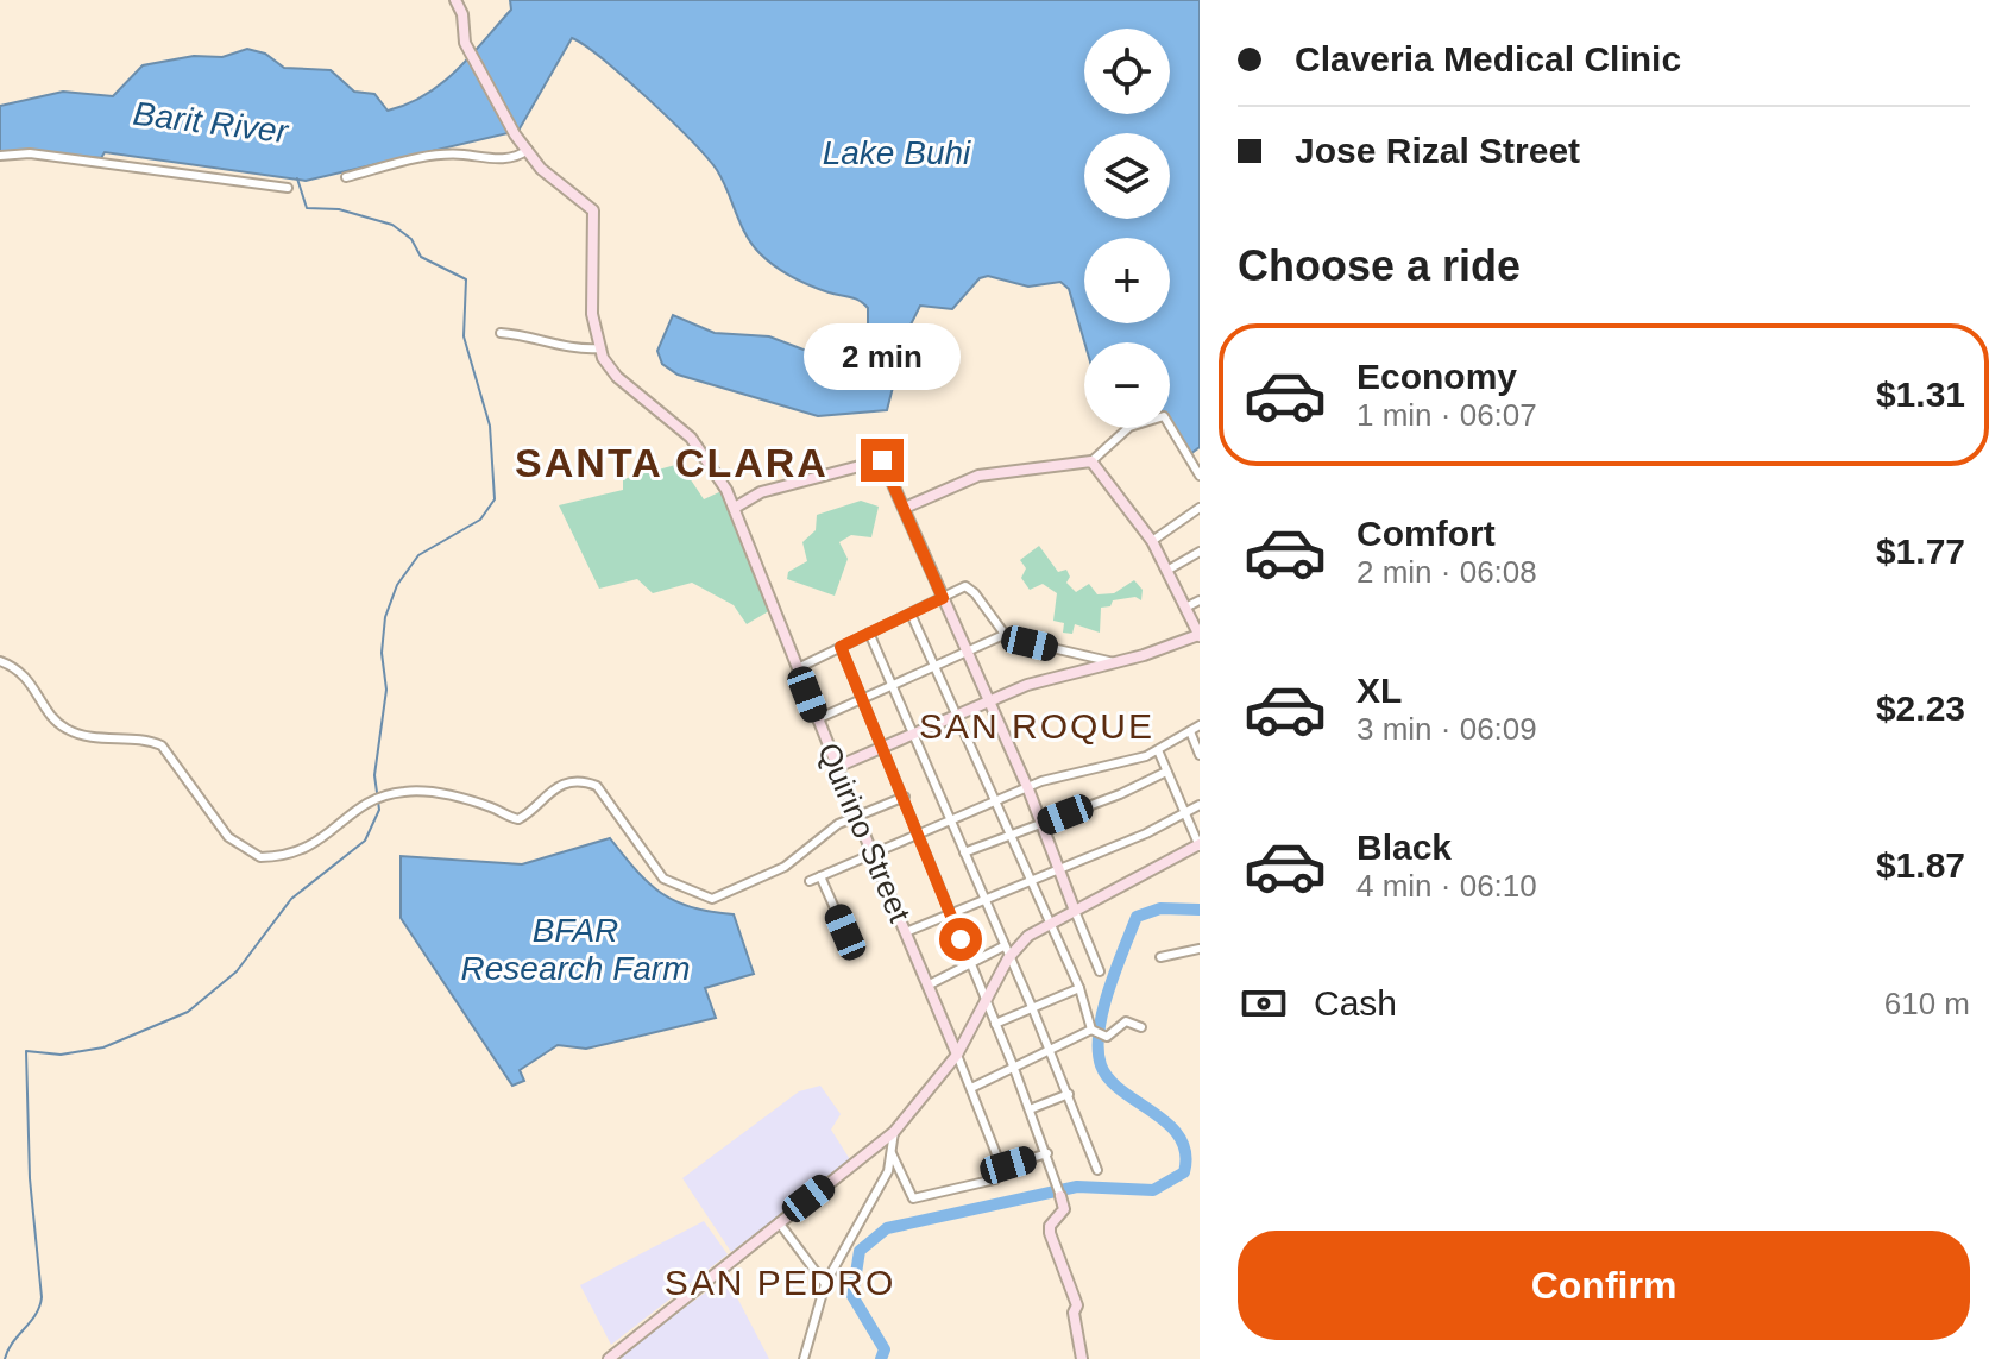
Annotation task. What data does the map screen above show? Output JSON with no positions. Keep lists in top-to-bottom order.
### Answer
{
  "streets": {
    "street": ["Quirino Street"]
  },
  "districts": ["SANTA CLARA", "SAN ROQUE", "SAN PEDRO"],
  "water": ["Barit River", "Lake Buhi", "BFAR Research Farm"],
  "page": {
    "banner": ["Claveria Medical Clinic", "Jose Rizal Street"],
    "map_buttons": ["+", "−"],
    "heading": "Choose a ride",
    "bubble": "2 min",
    "list": [
      {
        "name": "Economy",
        "note": "1 min · 06:07",
        "value": "$1.31"
      },
      {
        "name": "Comfort",
        "note": "2 min · 06:08",
        "value": "$1.77"
      },
      {
        "name": "XL",
        "note": "3 min · 06:09",
        "value": "$2.23"
      },
      {
        "name": "Black",
        "note": "4 min · 06:10",
        "value": "$1.87"
      }
    ],
    "pay": ["Cash", "610 m"],
    "buttons": "Confirm"
  }
}
